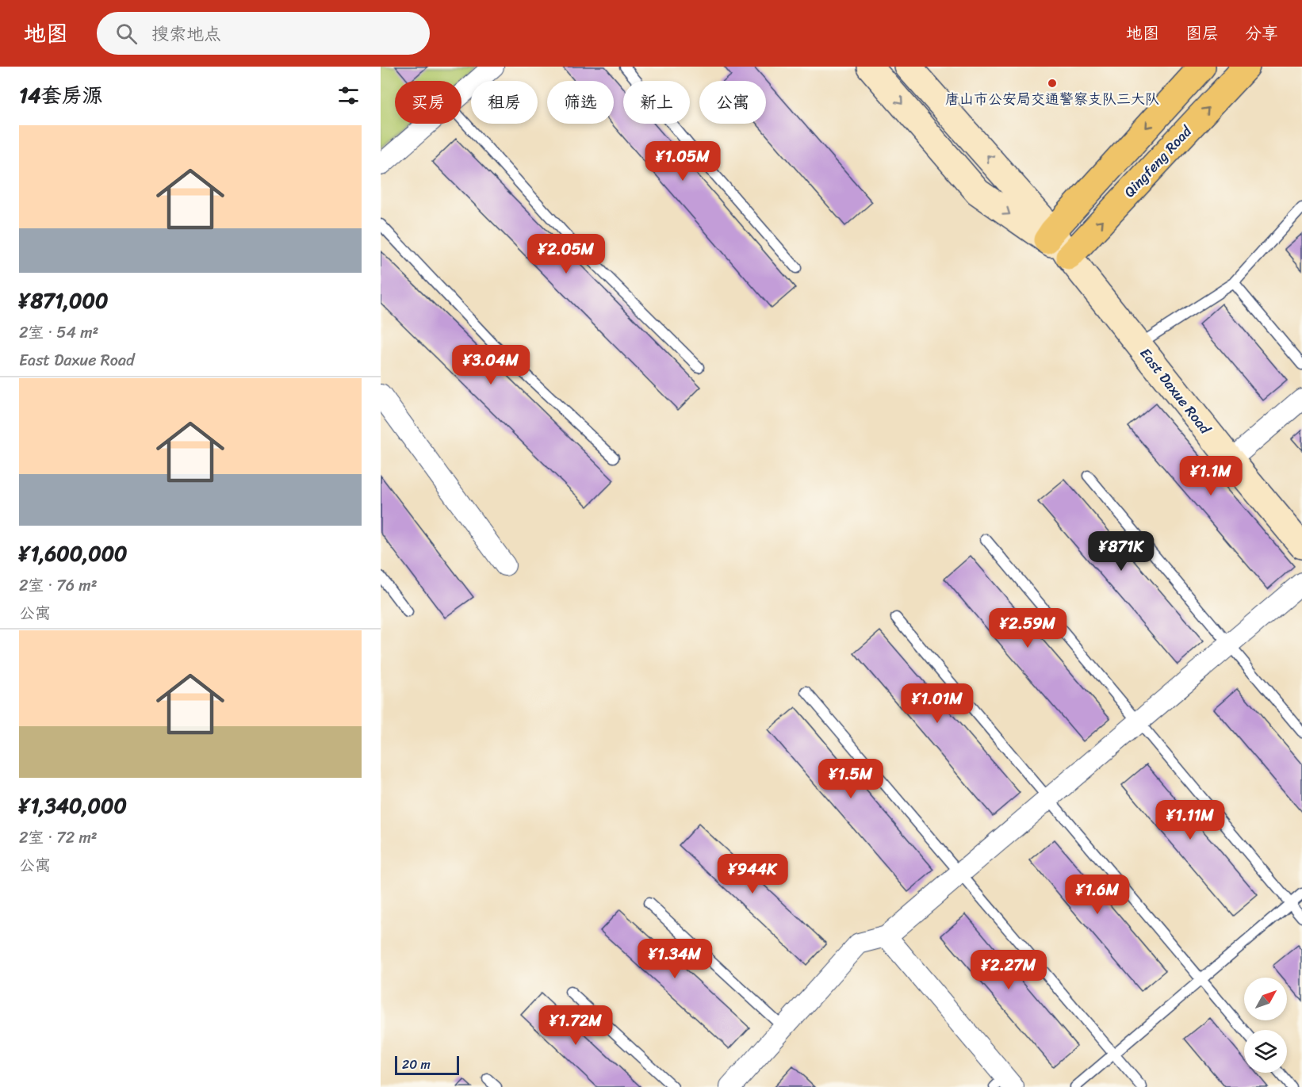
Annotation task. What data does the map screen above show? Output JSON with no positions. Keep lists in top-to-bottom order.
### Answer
{
  "streets": {
    "main road": ["Qingfeng Road", "East Daxue Road"]
  },
  "crossings": [
    ["Qingfeng Road", "East Daxue Road"]
  ],
  "places": ["唐山市公安局交通警察支队三大队"],
  "scale_bar": "20 m",
  "north": "top right",
  "page": {
    "header": "地图",
    "search": "搜索地点",
    "nav": ["地图", "图层", "分享"],
    "heading": "14套房源",
    "chip": [
      "买房",
      "租房",
      "筛选",
      "新上",
      "公寓"
    ],
    "list": [
      {
        "name": "¥871,000",
        "note": "2室 · 54 m² · East Daxue Road"
      },
      {
        "name": "¥1,600,000",
        "note": "2室 · 76 m² · 公寓"
      },
      {
        "name": "¥1,340,000",
        "note": "2室 · 72 m² · 公寓"
      }
    ],
    "price": [
      "¥1.05M",
      "¥2.05M",
      "¥3.04M",
      "¥1.1M",
      "¥871K",
      "¥2.59M",
      "¥1.01M",
      "¥1.5M",
      "¥1.11M",
      "¥944K",
      "¥1.6M",
      "¥1.34M",
      "¥2.27M",
      "¥1.72M"
    ],
    "scale": "20 m"
  }
}
